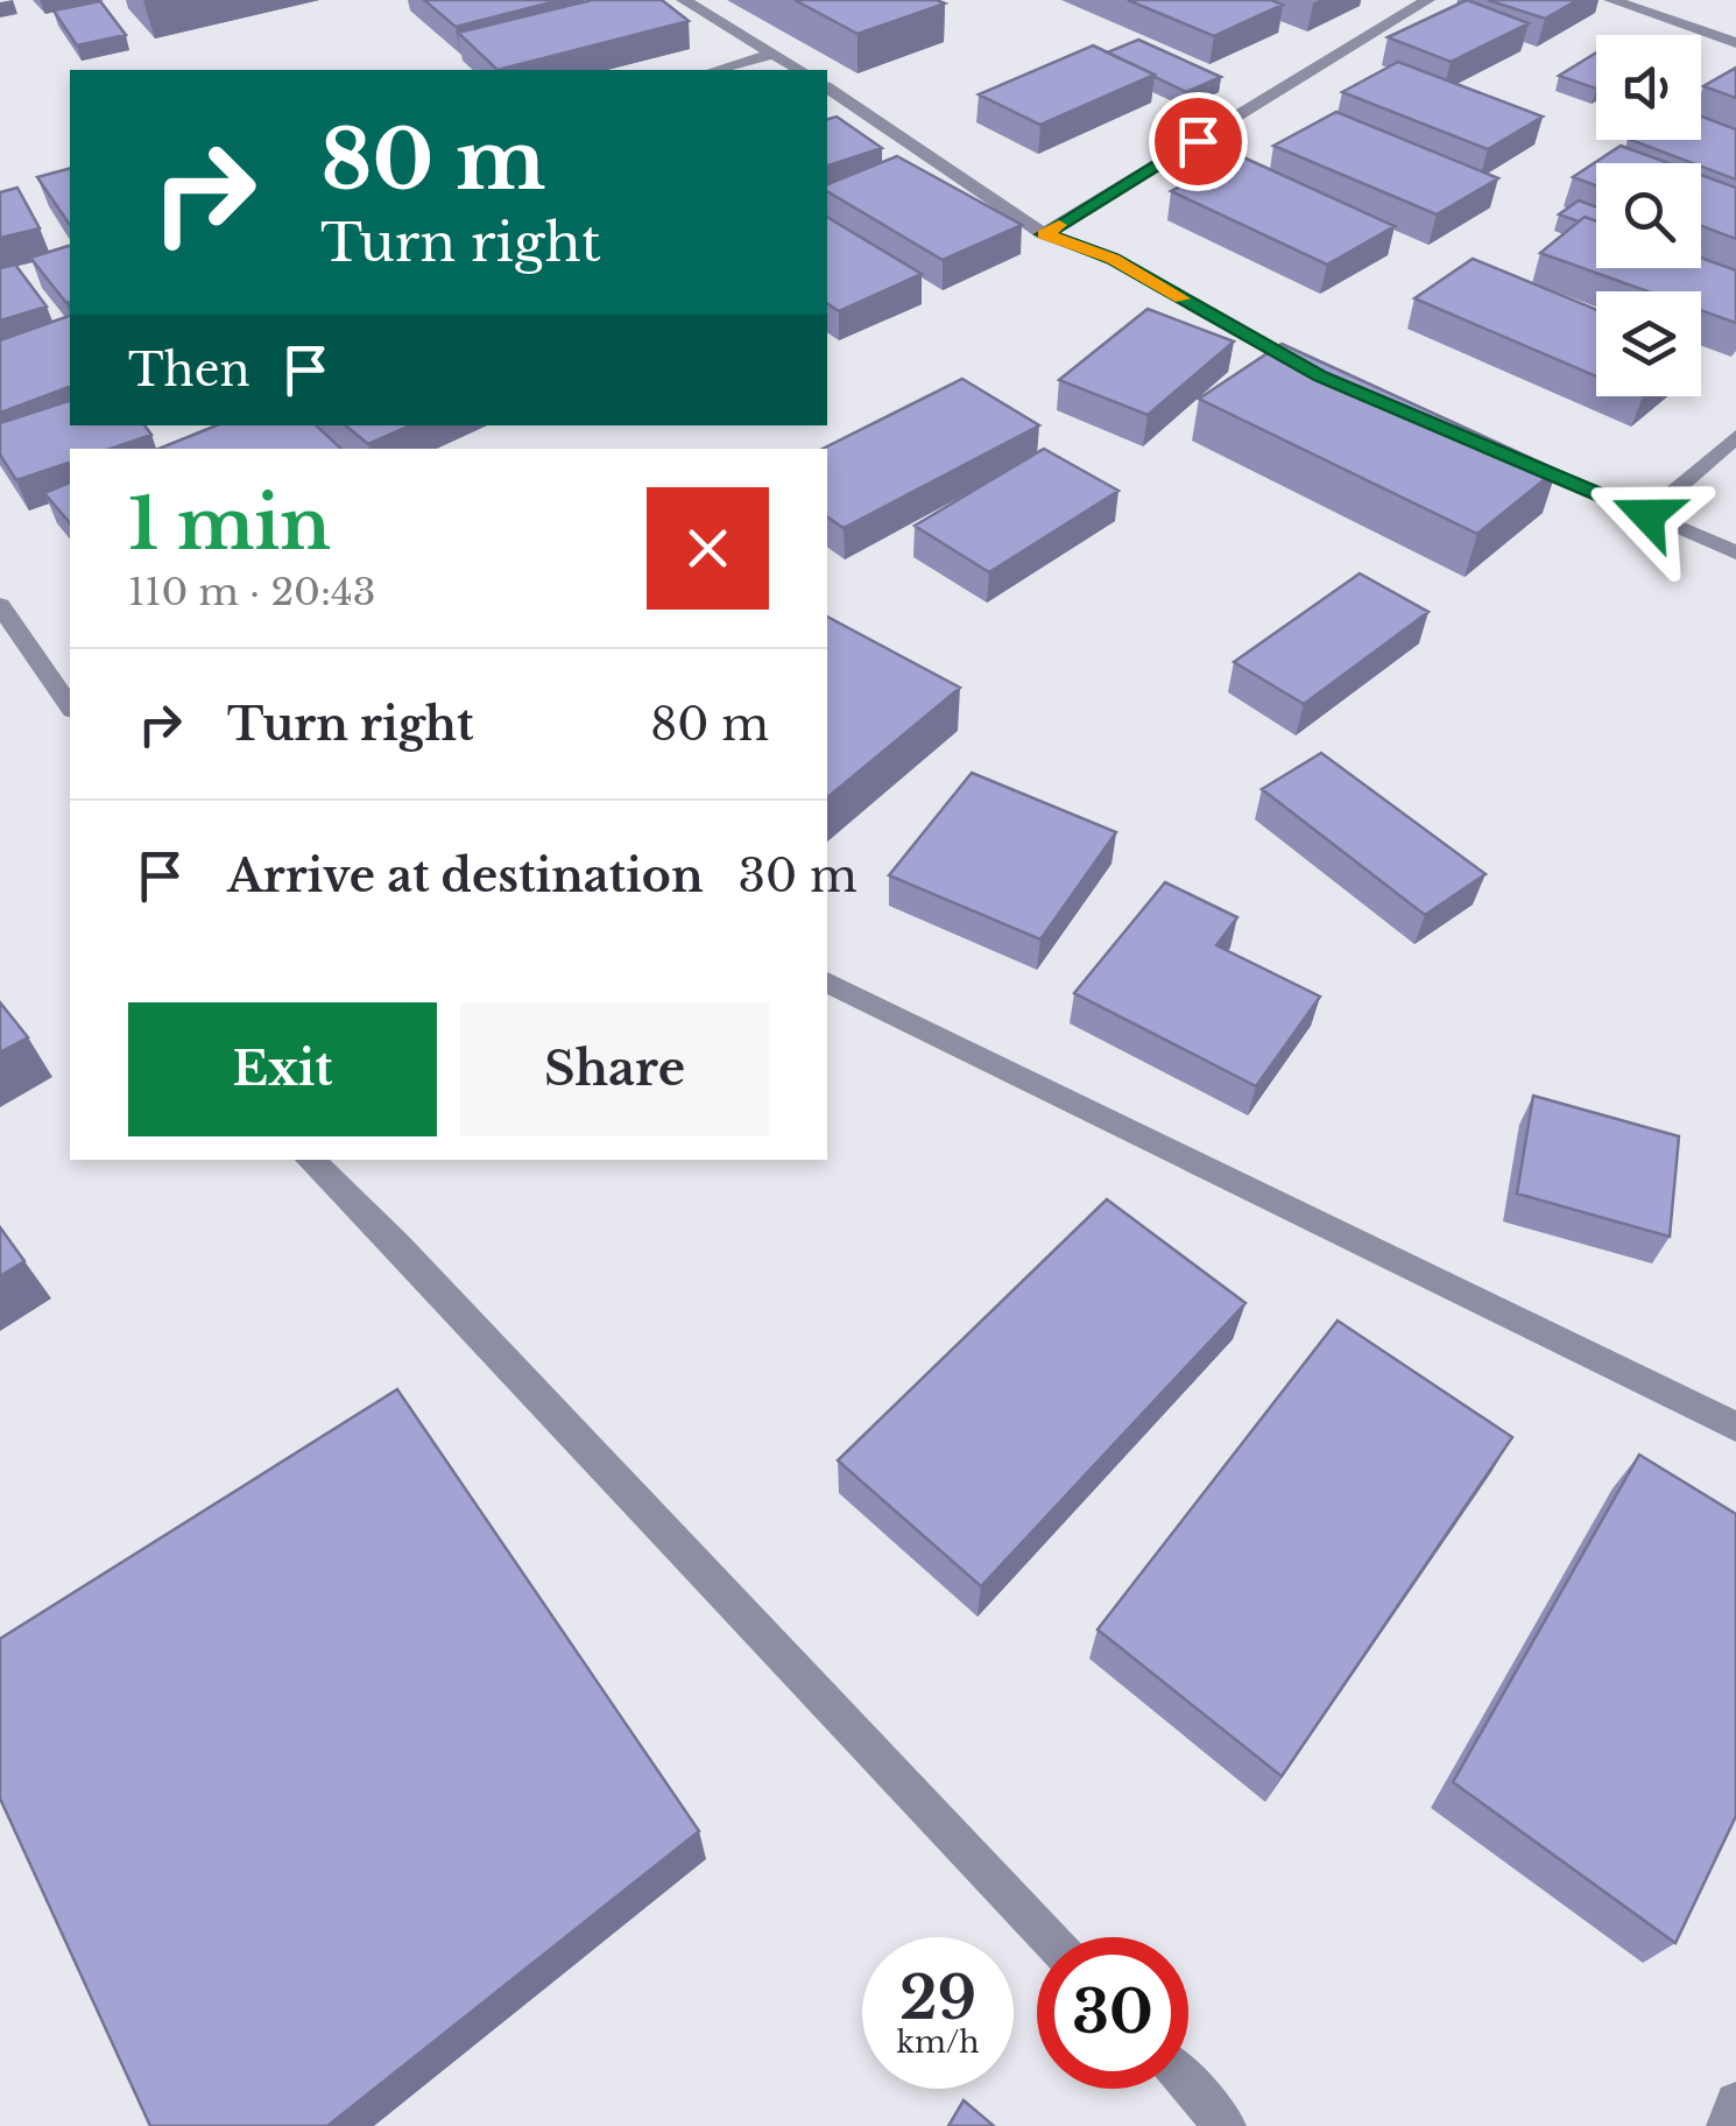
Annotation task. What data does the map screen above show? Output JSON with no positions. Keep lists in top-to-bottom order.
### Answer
{
  "page": {
    "turn": ["80 m", "Turn right"],
    "then": "Then",
    "heading": ["1 min", "110 m · 20:43"],
    "list": [
      {
        "name": "Turn right",
        "value": "80 m"
      },
      {
        "name": "Arrive at destination",
        "value": "30 m"
      }
    ],
    "buttons": ["Exit", "Share"],
    "speed": "29 km/h",
    "limit": "30"
  }
}
